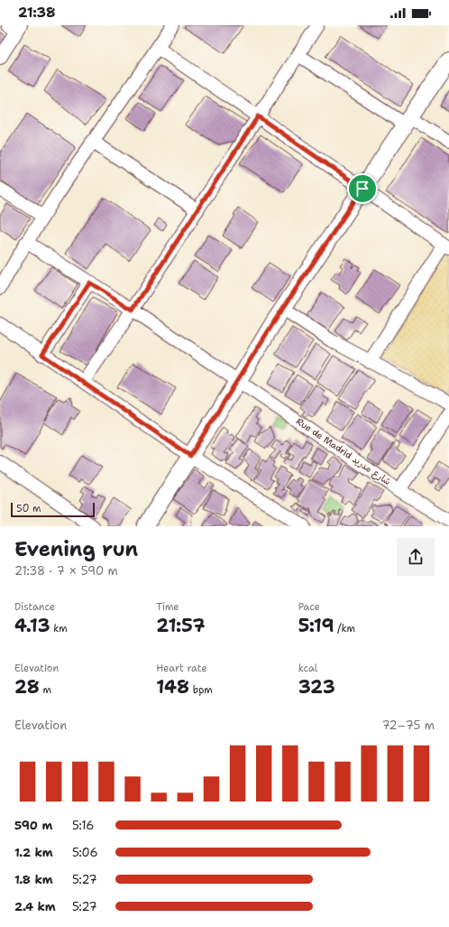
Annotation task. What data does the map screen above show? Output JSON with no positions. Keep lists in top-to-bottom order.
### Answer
{
  "streets": {
    "street": ["Rue de Madrid شارع مدريد"]
  },
  "scale_bar": "50 m",
  "page": {
    "status": "21:38",
    "scale": "50 m",
    "heading": ["Evening run", "21:38 · 7 × 590 m"],
    "stats": [
      ["Distance", "4.13 km"],
      ["Time", "21:57"],
      ["Pace", "5:19 /km"],
      ["Elevation", "28 m"],
      ["Heart rate", "148 bpm"],
      ["kcal", "323"]
    ],
    "chart": ["Elevation", "72–75 m"],
    "list": [
      {
        "name": "590 m",
        "note": "5:16"
      },
      {
        "name": "1.2 km",
        "note": "5:06"
      },
      {
        "name": "1.8 km",
        "note": "5:27"
      },
      {
        "name": "2.4 km",
        "note": "5:27"
      }
    ]
  }
}
